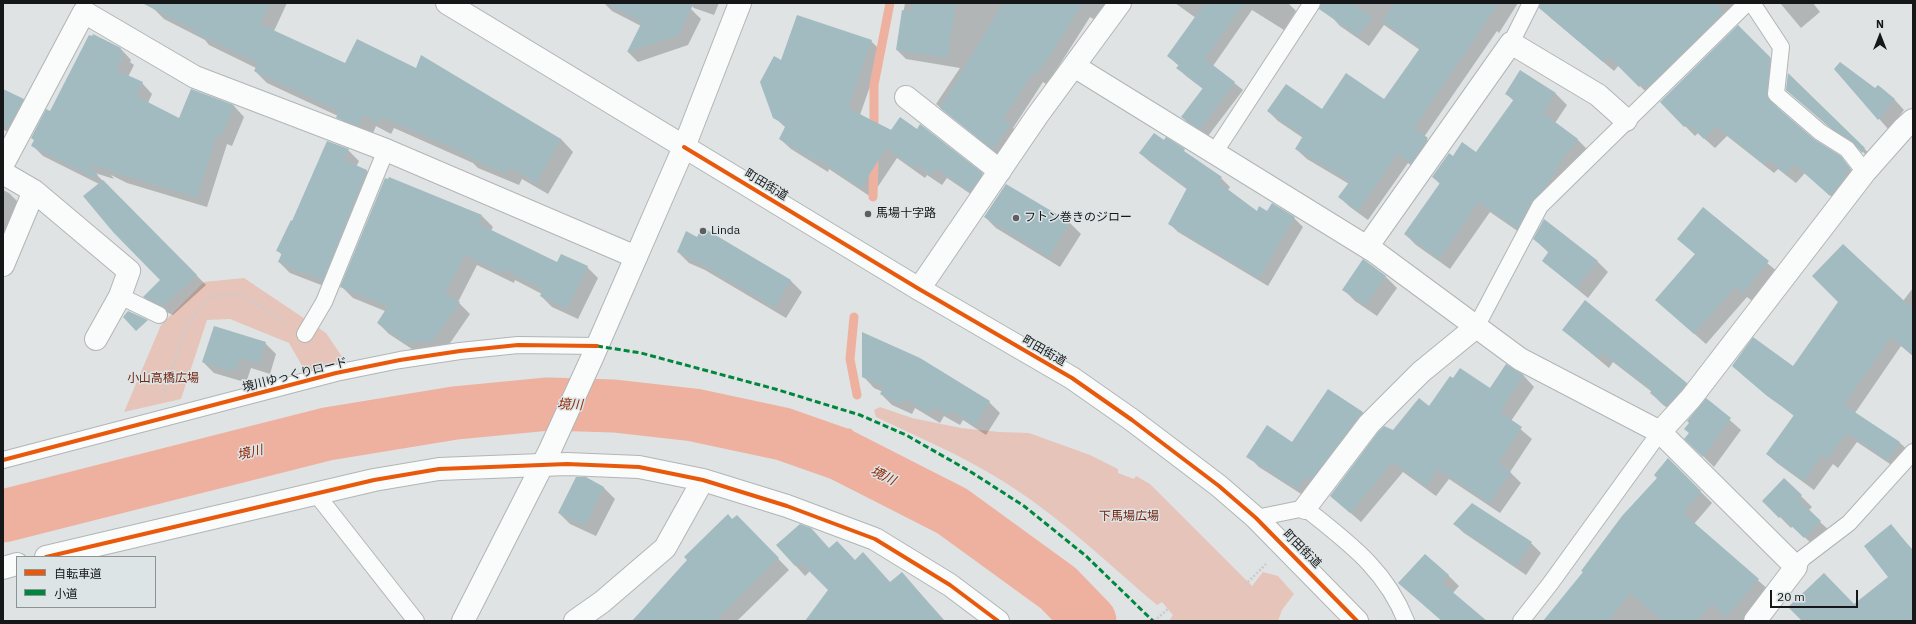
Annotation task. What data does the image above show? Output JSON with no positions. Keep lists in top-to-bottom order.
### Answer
{
  "streets": {
    "street": ["町田街道"],
    "lane": ["境川ゆっくりロード"]
  },
  "water": ["境川"],
  "parks": ["小山高橋広場", "下馬場広場"],
  "places": ["馬場十字路", "フトン巻きのジロー", "Linda"],
  "legend": ["自転車道", "小道"],
  "scale_bar": "20 m",
  "north": "top"
}
